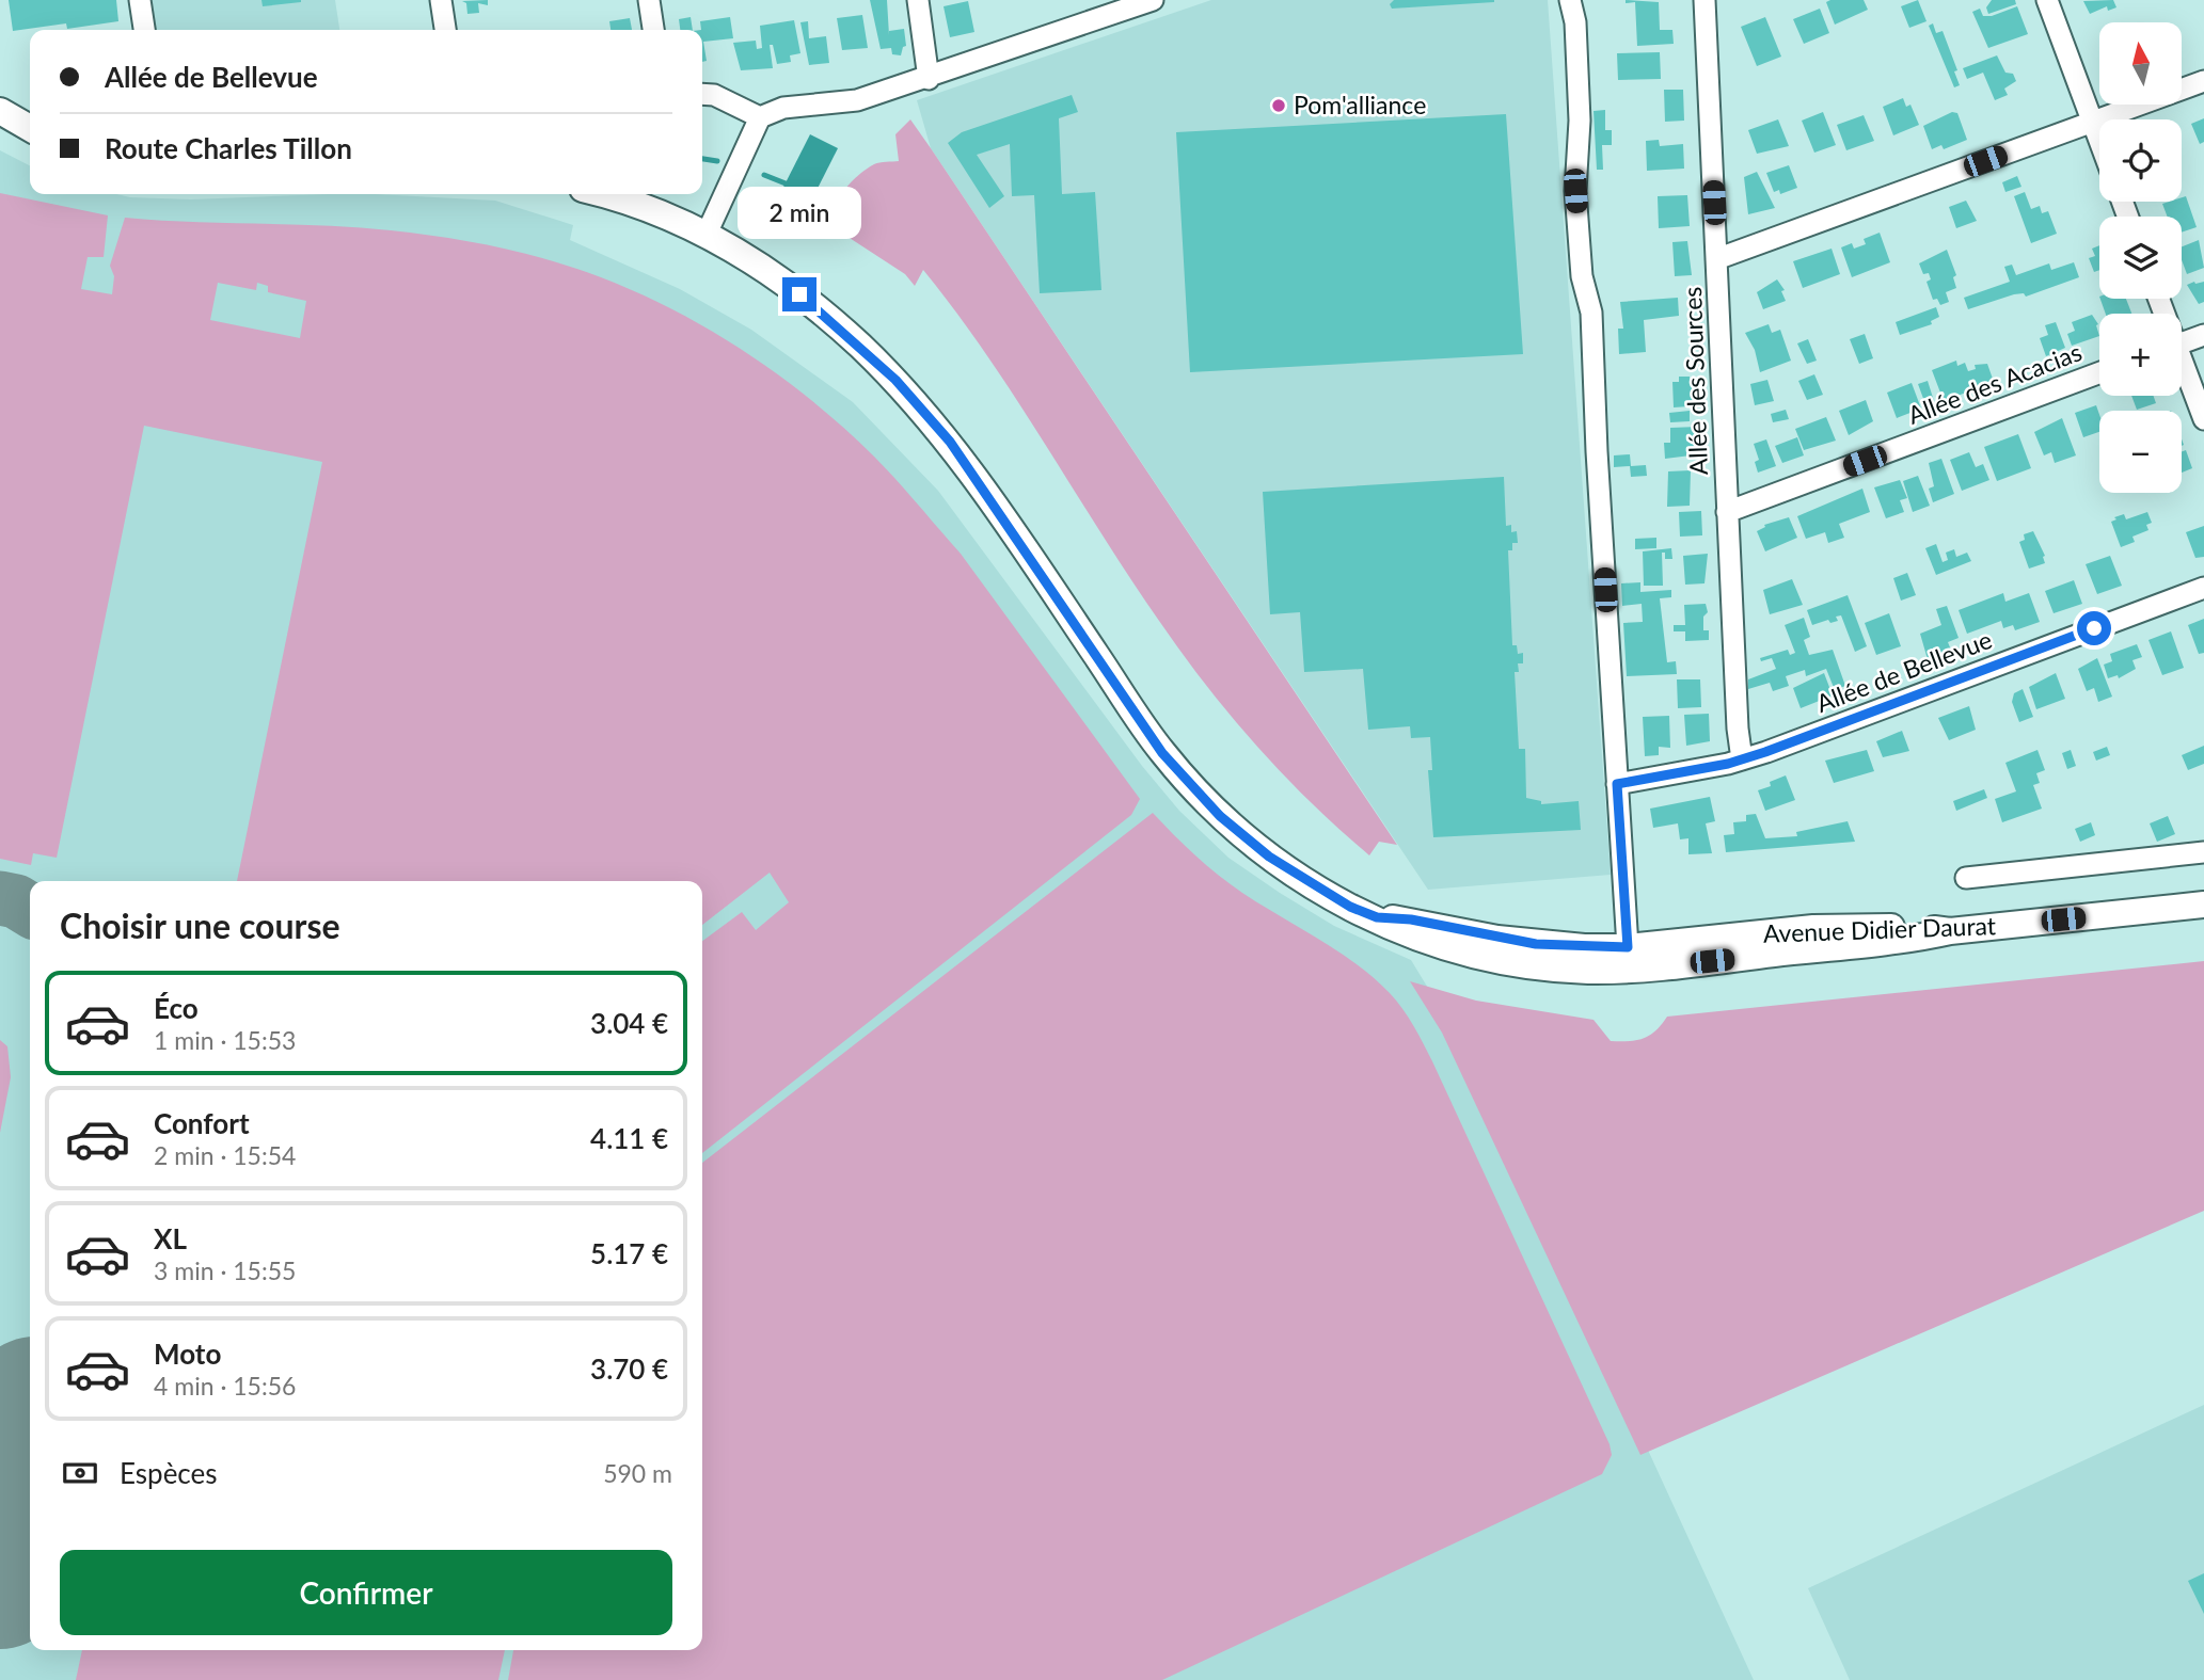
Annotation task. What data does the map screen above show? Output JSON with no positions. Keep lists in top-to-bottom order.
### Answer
{
  "streets": {
    "main road": ["Avenue Didier Daurat"],
    "street": ["Allée des Sources", "Allée des Acacias", "Allée de Bellevue"]
  },
  "crossings": [
    ["Allée des Sources", "Allée des Acacias"],
    ["Allée des Sources", "Allée de Bellevue"]
  ],
  "places": ["Pom'alliance"],
  "north": "top",
  "page": {
    "map_buttons": ["+", "−"],
    "banner": ["Allée de Bellevue", "Route Charles Tillon"],
    "bubble": "2 min",
    "heading": "Choisir une course",
    "list": [
      {
        "name": "Éco",
        "note": "1 min · 15:53",
        "value": "3.04 €"
      },
      {
        "name": "Confort",
        "note": "2 min · 15:54",
        "value": "4.11 €"
      },
      {
        "name": "XL",
        "note": "3 min · 15:55",
        "value": "5.17 €"
      },
      {
        "name": "Moto",
        "note": "4 min · 15:56",
        "value": "3.70 €"
      }
    ],
    "pay": ["Espèces", "590 m"],
    "buttons": "Confirmer"
  }
}
